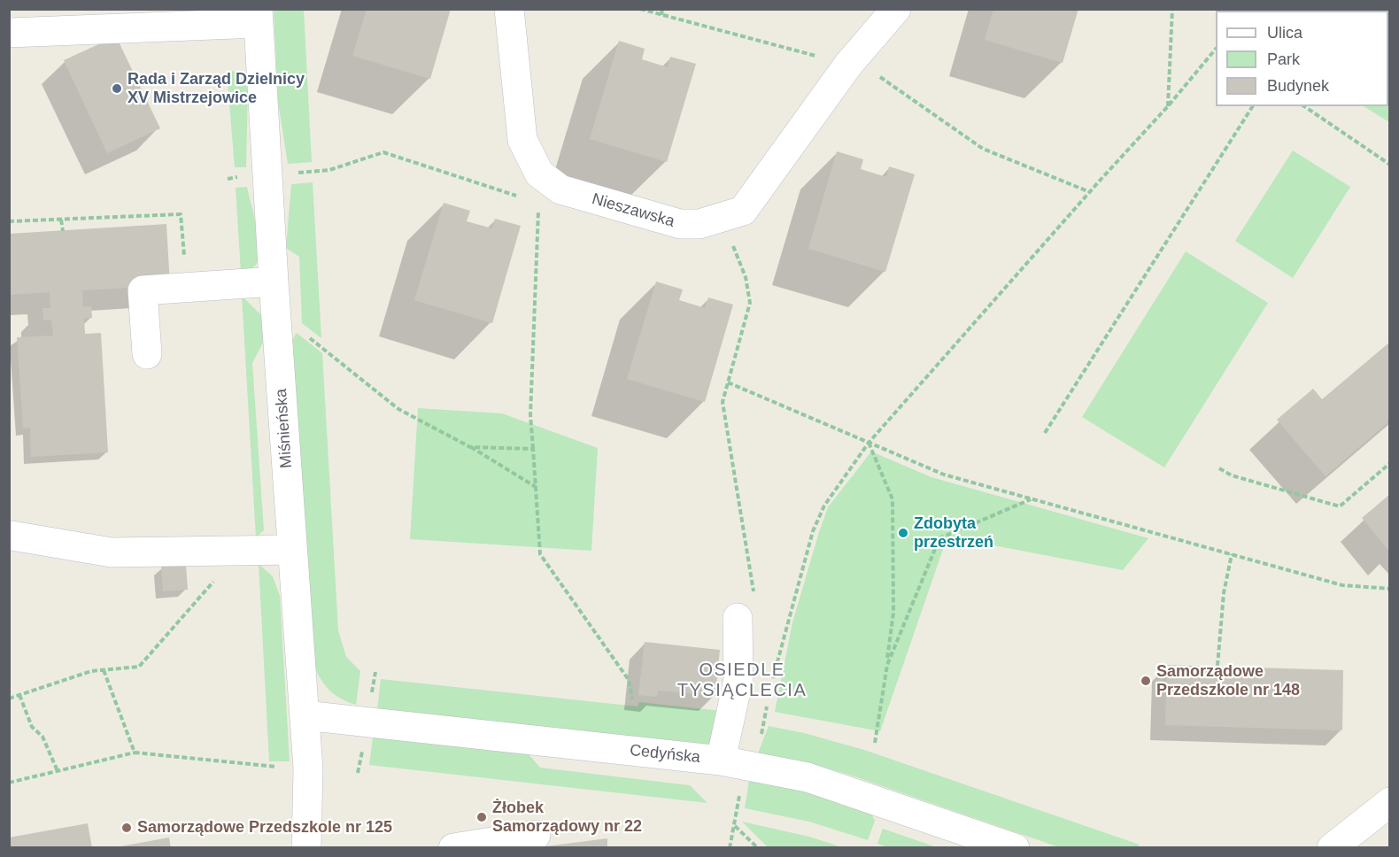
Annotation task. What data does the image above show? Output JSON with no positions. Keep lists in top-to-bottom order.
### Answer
{
  "streets": {
    "street": ["Nieszawska", "Miśnieńska", "Cedyńska"]
  },
  "crossings": [
    ["Miśnieńska", "Cedyńska"]
  ],
  "districts": ["OSIEDLE TYSIĄCLECIA"],
  "places": [
    "Rada i Zarząd Dzielnicy XV Mistrzejowice",
    "Zdobyta przestrzeń",
    "Samorządowe Przedszkole nr 148",
    "Żłobek Samorządowy nr 22",
    "Samorządowe Przedszkole nr 125"
  ],
  "legend": ["Ulica", "Park", "Budynek"]
}
